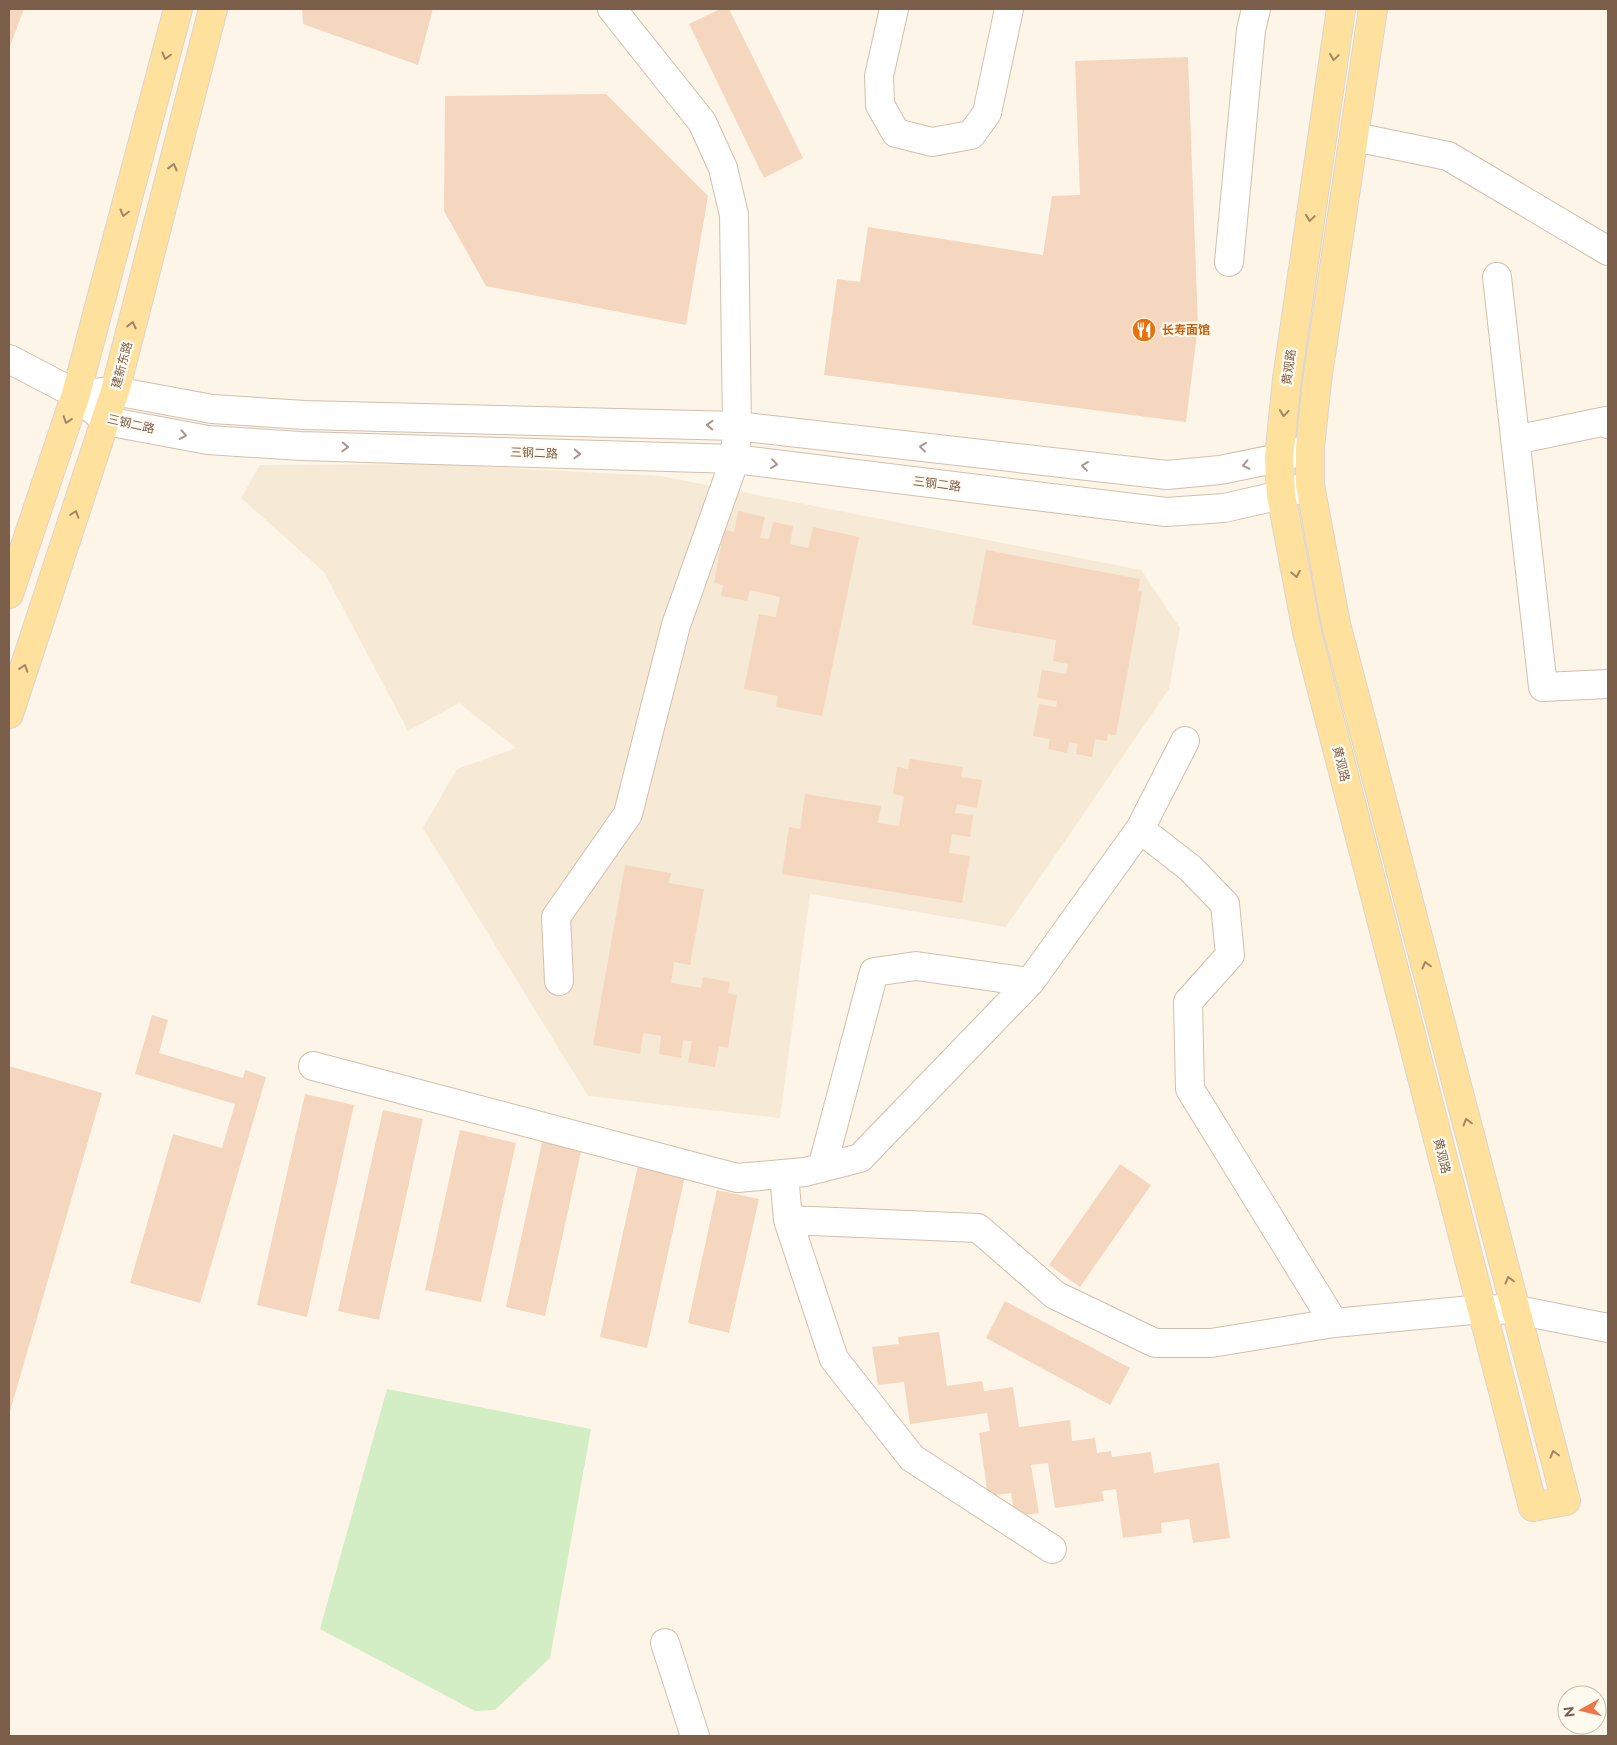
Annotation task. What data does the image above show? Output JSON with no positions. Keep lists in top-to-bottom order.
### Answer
{
  "streets": {
    "main road": ["建新东路", "黄观路"],
    "street": ["三钢二路"]
  },
  "crossings": [
    ["建新东路", "三钢二路"],
    ["黄观路", "三钢二路"]
  ],
  "places": {
    "restaurant": ["长寿面馆"]
  },
  "north": "left"
}
